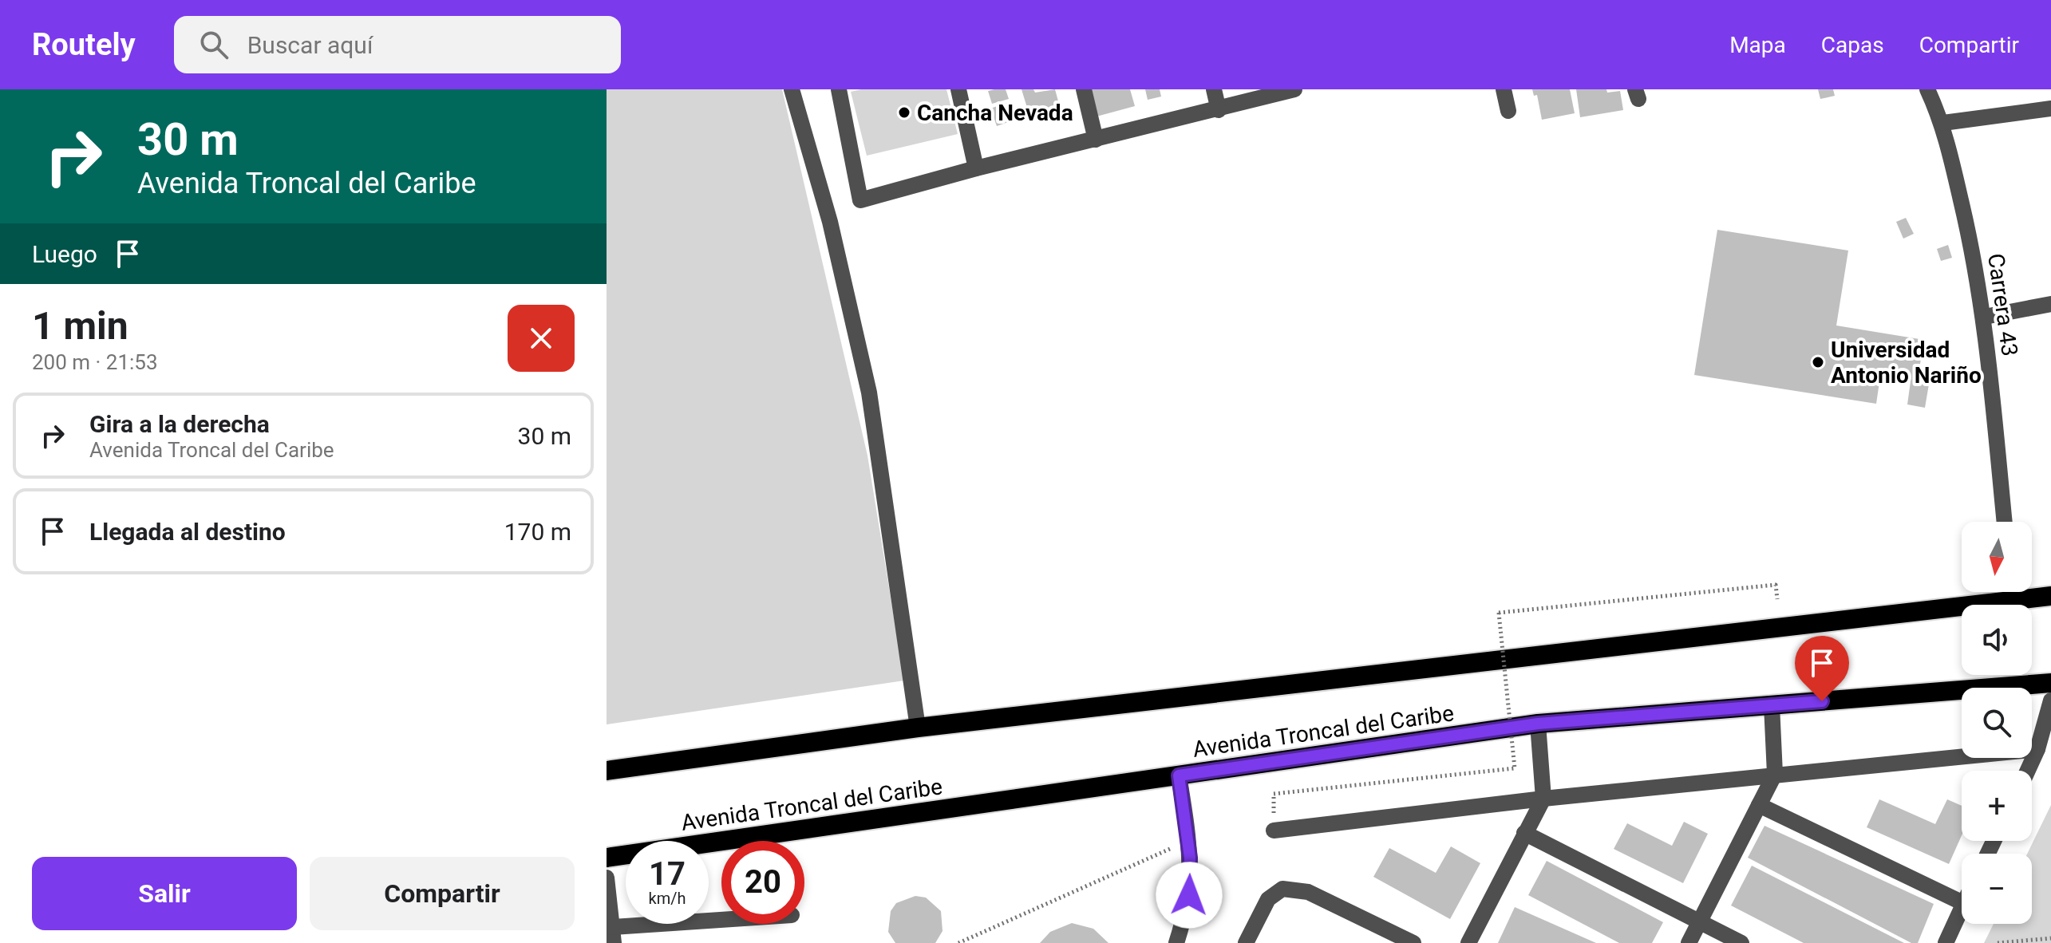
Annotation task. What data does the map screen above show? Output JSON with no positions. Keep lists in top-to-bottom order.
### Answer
{
  "streets": {
    "highway": ["Avenida Troncal del Caribe"],
    "street": ["Carrera 43"]
  },
  "places": ["Cancha Nevada", "Universidad Antonio Nariño"],
  "north": "bottom",
  "page": {
    "header": "Routely",
    "search": "Buscar aquí",
    "nav": ["Mapa", "Capas", "Compartir"],
    "turn": ["30 m", "Avenida Troncal del Caribe"],
    "then": "Luego",
    "heading": ["1 min", "200 m · 21:53"],
    "list": [
      {
        "name": "Gira a la derecha",
        "note": "Avenida Troncal del Caribe",
        "value": "30 m"
      },
      {
        "name": "Llegada al destino",
        "value": "170 m"
      }
    ],
    "map_buttons": ["+", "−"],
    "speed": "17 km/h",
    "limit": "20",
    "buttons": ["Salir", "Compartir"]
  }
}
